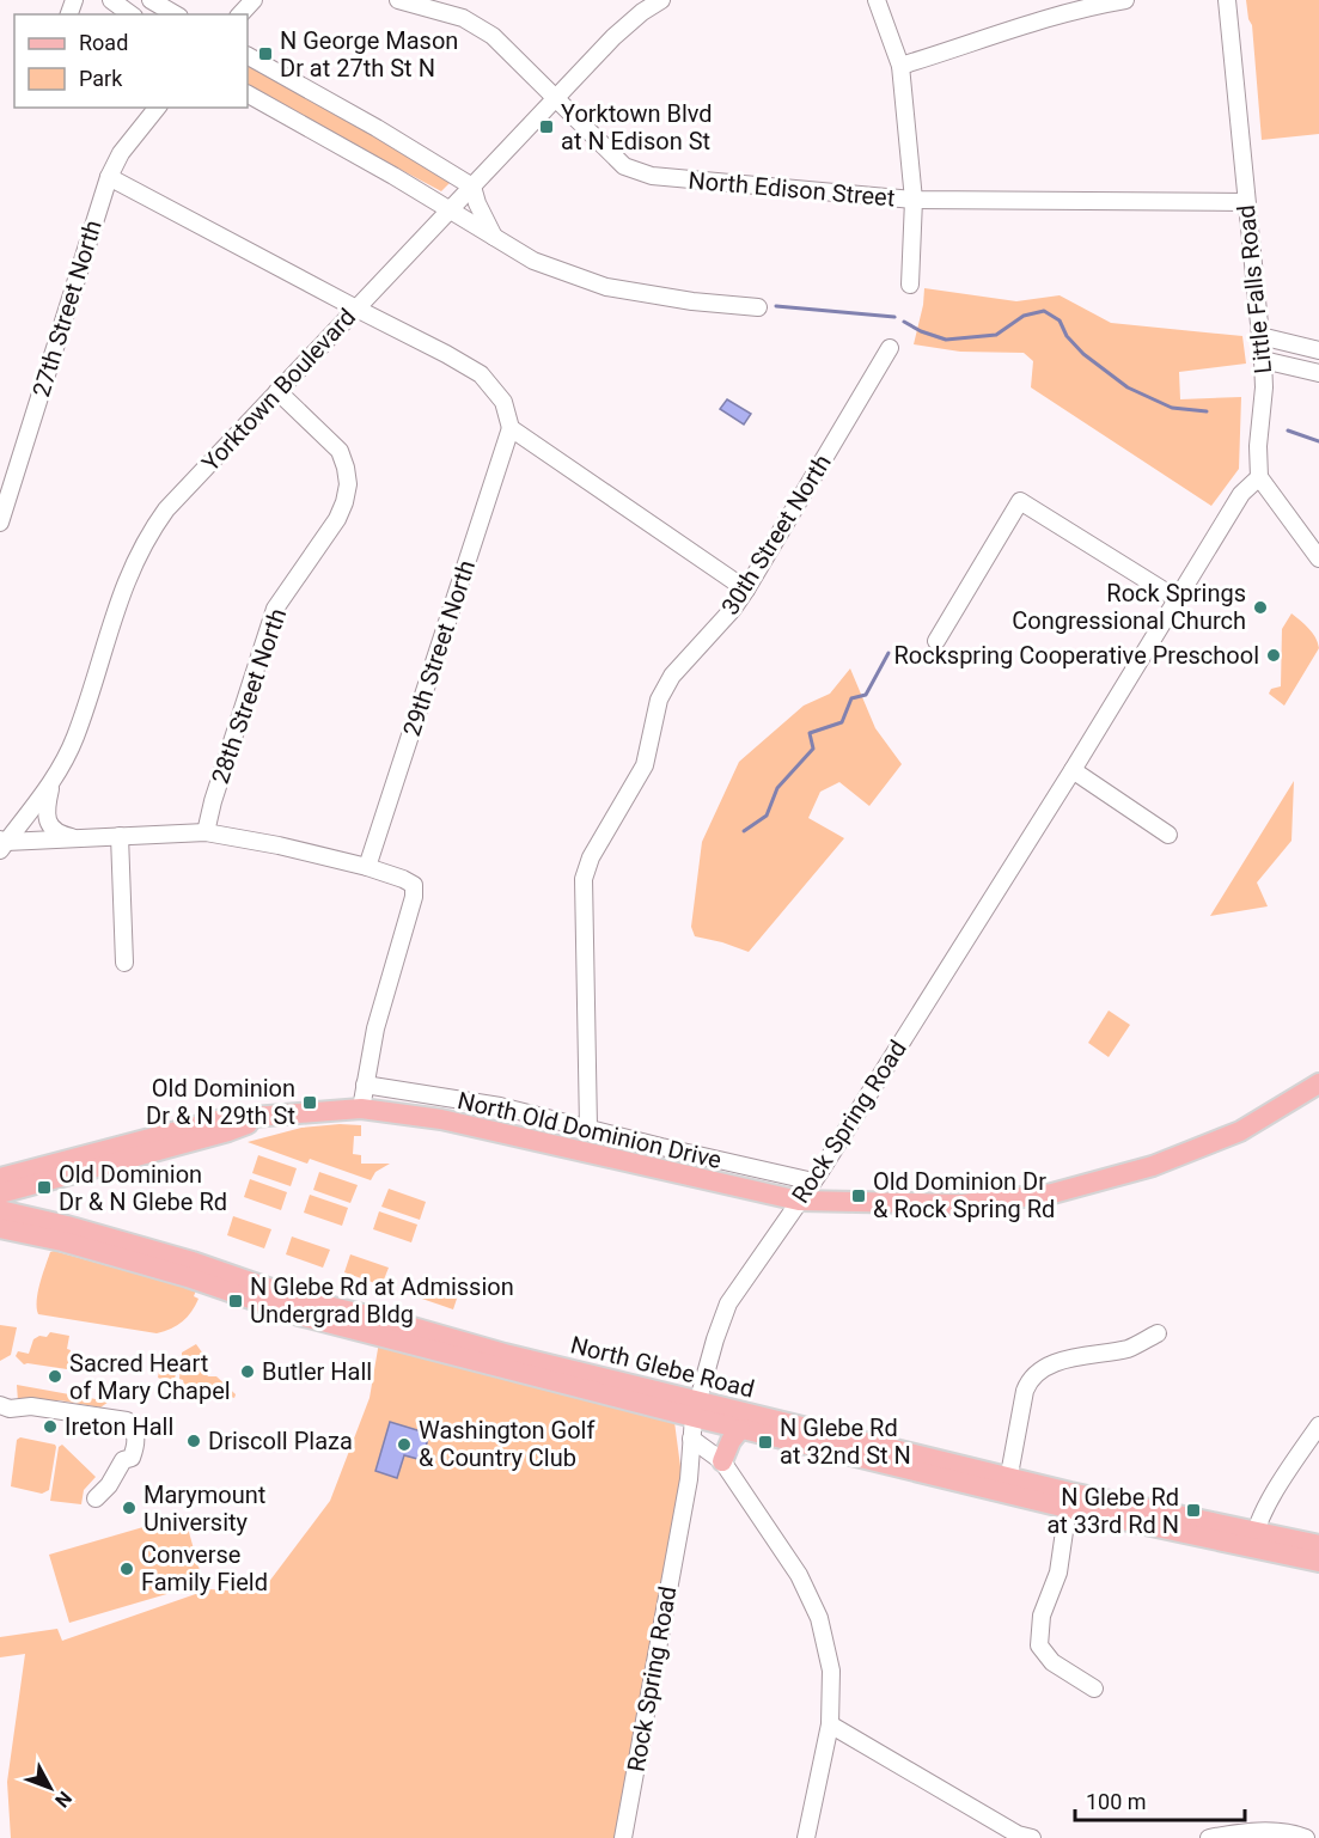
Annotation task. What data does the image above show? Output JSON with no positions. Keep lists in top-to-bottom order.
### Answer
{
  "streets": {
    "main road": ["North Glebe Road"],
    "street": [
      "North Edison Street",
      "Little Falls Road",
      "27th Street North",
      "Yorktown Boulevard",
      "30th Street North",
      "29th Street North",
      "28th Street North",
      "Rock Spring Road",
      "North Old Dominion Drive"
    ]
  },
  "crossings": [
    ["North Edison Street", "Little Falls Road"],
    ["North Edison Street", "Yorktown Boulevard"],
    ["Little Falls Road", "Rock Spring Road"],
    ["Yorktown Boulevard", "28th Street North"],
    ["30th Street North", "North Old Dominion Drive"],
    ["Rock Spring Road", "North Old Dominion Drive"],
    ["Rock Spring Road", "North Glebe Road"]
  ],
  "places": {
    "transit": [
      "N George Mason Dr at 27th St N",
      "Yorktown Blvd at N Edison St",
      "Old Dominion Dr & N 29th St",
      "Old Dominion Dr & N Glebe Rd",
      "Old Dominion Dr & Rock Spring Rd",
      "N Glebe Rd at Admission Undergrad Bldg",
      "N Glebe Rd at 32nd St N",
      "N Glebe Rd at 33rd Rd N"
    ],
    "other": [
      "Rock Springs Congressional Church",
      "Rockspring Cooperative Preschool",
      "Butler Hall",
      "Sacred Heart of Mary Chapel",
      "Ireton Hall",
      "Driscoll Plaza",
      "Washington Golf & Country Club",
      "Marymount University",
      "Converse Family Field"
    ]
  },
  "legend": ["Road", "Park"],
  "scale_bar": "100 m",
  "north": "bottom right"
}
